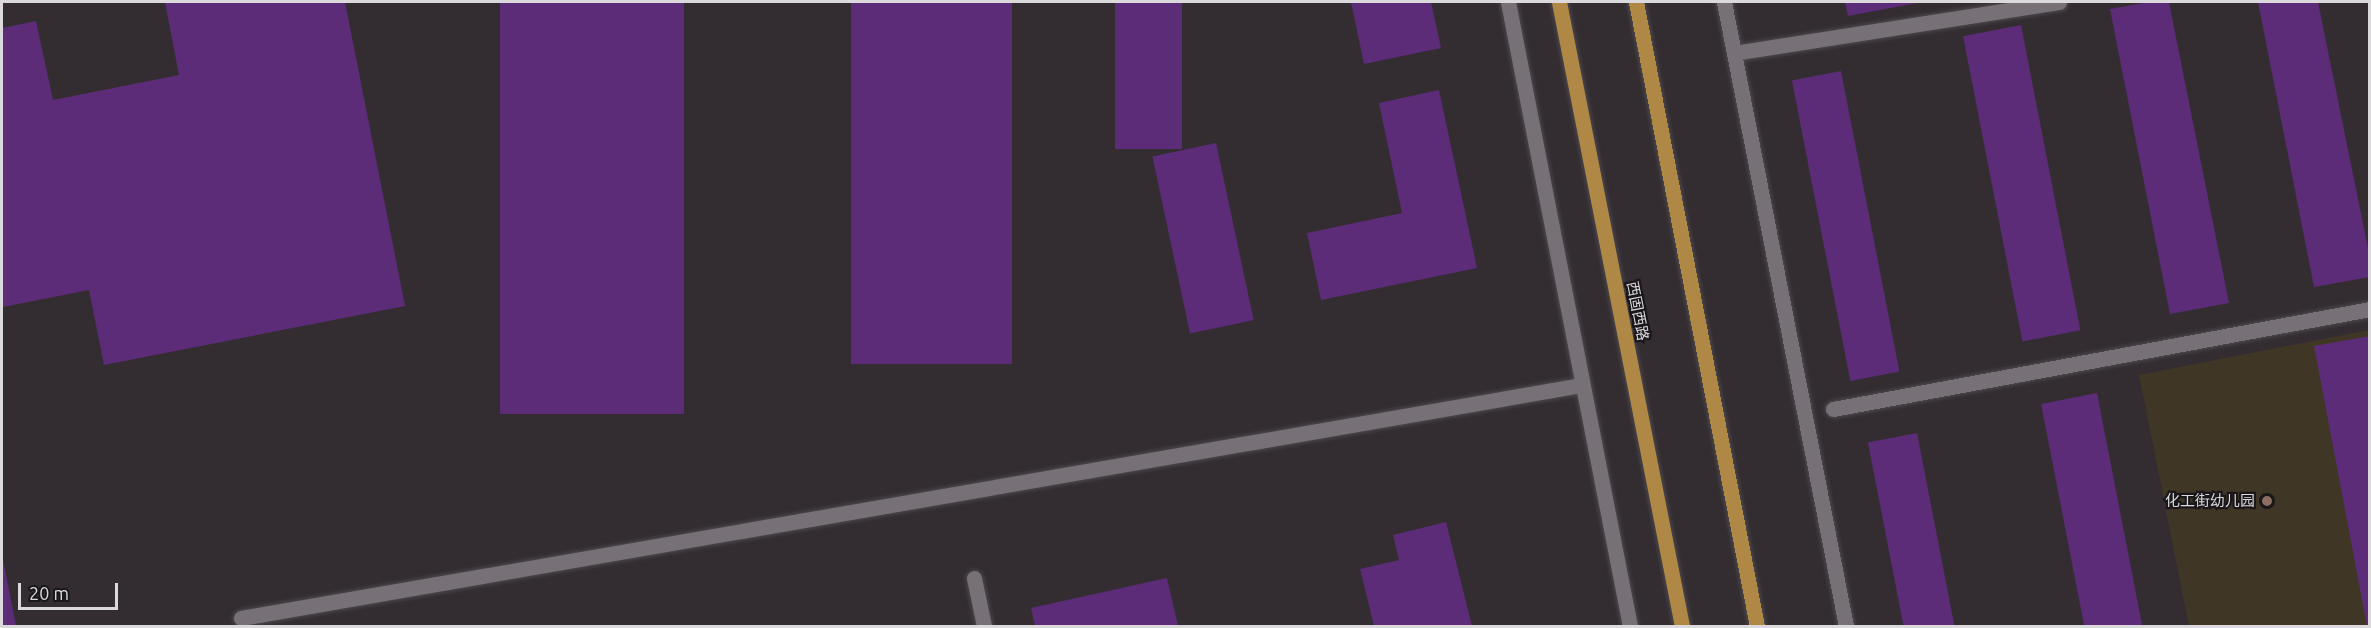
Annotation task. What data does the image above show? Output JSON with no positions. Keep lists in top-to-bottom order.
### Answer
{
  "streets": {
    "main road": ["西固西路"]
  },
  "places": ["化工街幼儿园"],
  "scale_bar": "20 m"
}
